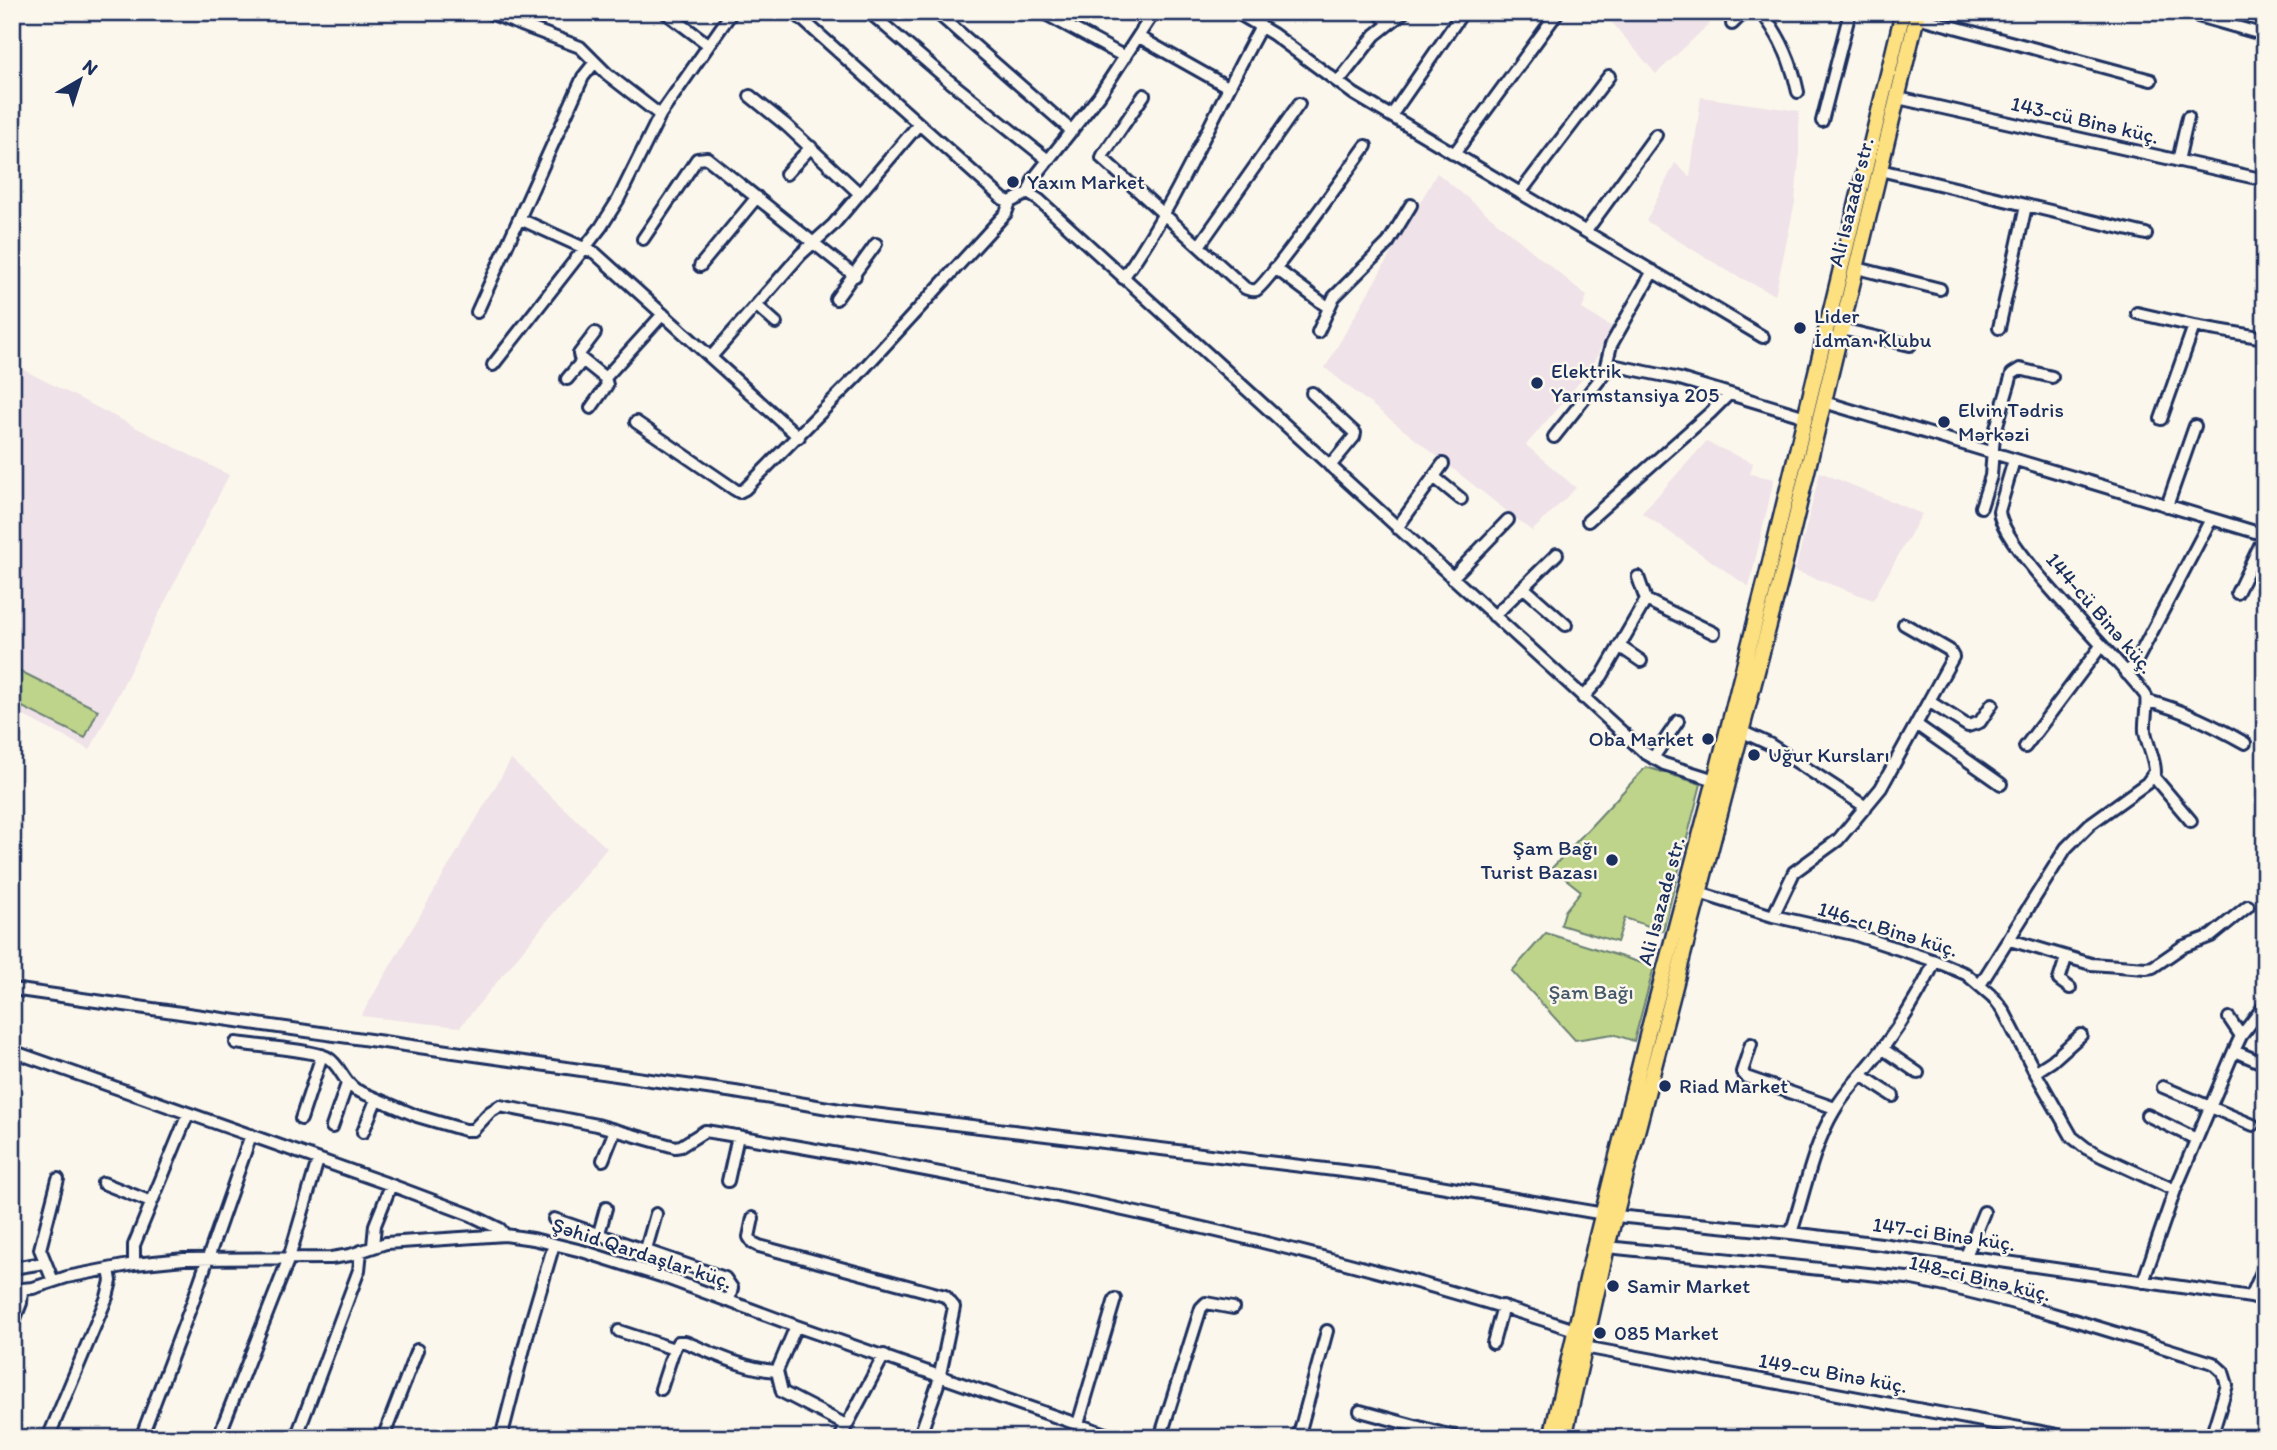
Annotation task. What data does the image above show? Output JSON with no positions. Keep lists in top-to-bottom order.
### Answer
{
  "streets": {
    "main road": ["Ali Isazade str."],
    "street": [
      "143-cü Binə küç.",
      "144-cü Binə küç.",
      "146-cı Binə küç.",
      "147-ci Binə küç.",
      "Şəhid Qardaşlar küç.",
      "148-ci Binə küç.",
      "149-cu Binə küç."
    ]
  },
  "crossings": [
    ["143-cü Binə küç.", "Ali Isazade str."],
    ["Ali Isazade str.", "146-cı Binə küç."],
    ["Ali Isazade str.", "147-ci Binə küç."],
    ["Ali Isazade str.", "148-ci Binə küç."],
    ["Ali Isazade str.", "149-cu Binə küç."]
  ],
  "parks": ["Şam Bağı"],
  "places": [
    "Yaxın Market",
    "Lider İdman Klubu",
    "Elektrik Yarımstansiya 205",
    "Elvin Tədris Mərkəzi",
    "Oba Market",
    "Uğur Kursları",
    "Şam Bağı Turist Bazası",
    "Riad Market",
    "Samir Market",
    "085 Market"
  ],
  "north": "top right"
}
